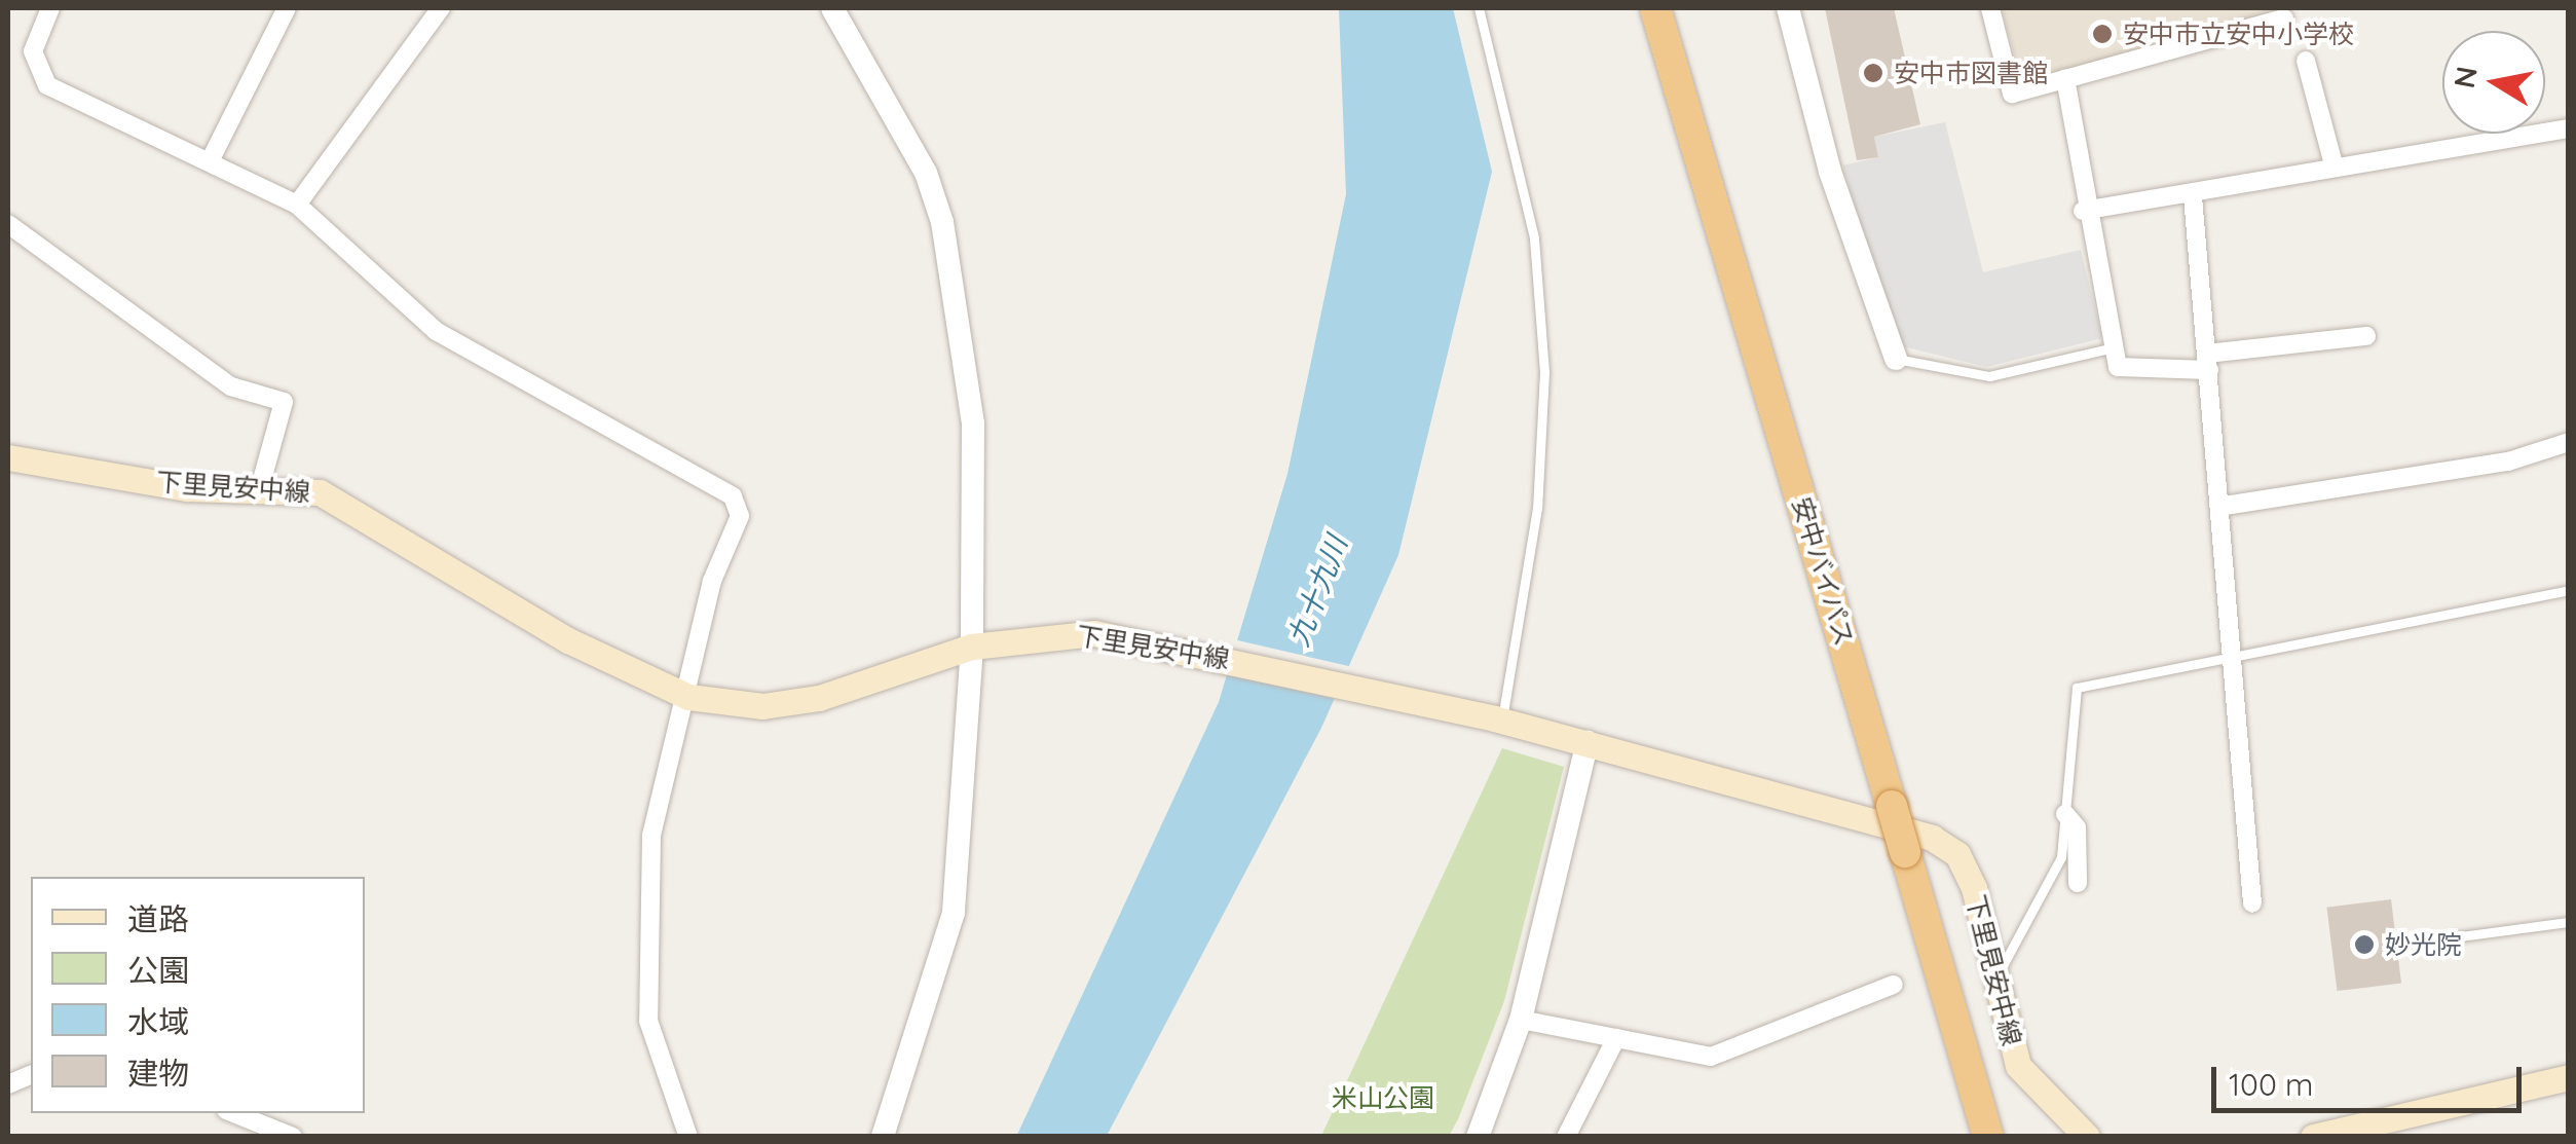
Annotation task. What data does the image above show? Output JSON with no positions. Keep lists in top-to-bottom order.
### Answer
{
  "streets": {
    "highway": ["安中バイパス"],
    "main road": ["下里見安中線"]
  },
  "water": ["九十九川"],
  "parks": ["米山公園"],
  "places": ["安中市立安中小学校", "安中市図書館", "妙光院"],
  "legend": [
    "道路",
    "公園",
    "水域",
    "建物"
  ],
  "scale_bar": "100 m",
  "north": "left"
}
